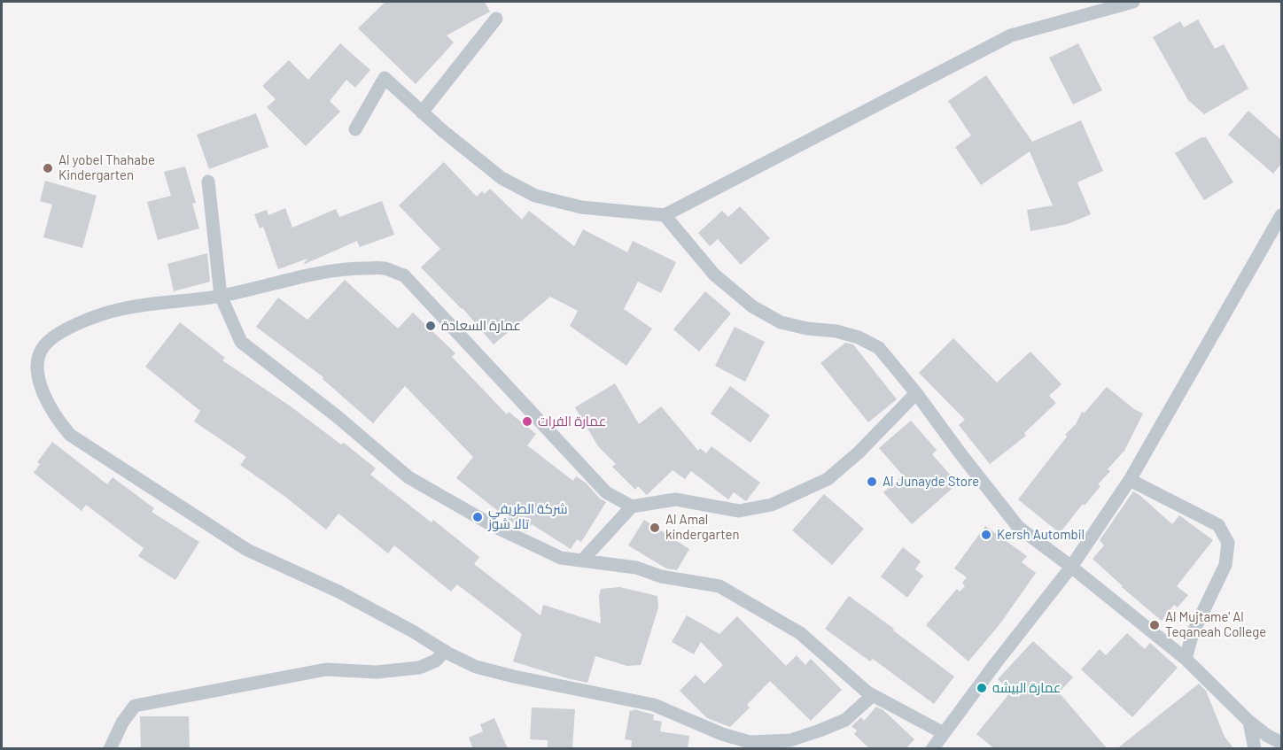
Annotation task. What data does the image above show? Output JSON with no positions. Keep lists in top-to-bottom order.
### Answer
{
  "places": [
    "Al yobel Thahabe Kindergarten",
    "عمارة السعادة",
    "عمارة الفرات",
    "Al Junayde Store",
    "شركة الطريفي تالا شوز",
    "Al Amal kindergarten",
    "Kersh Autombil",
    "Al Mujtame' Al Teqaneah College",
    "عمارة البيشه"
  ]
}
